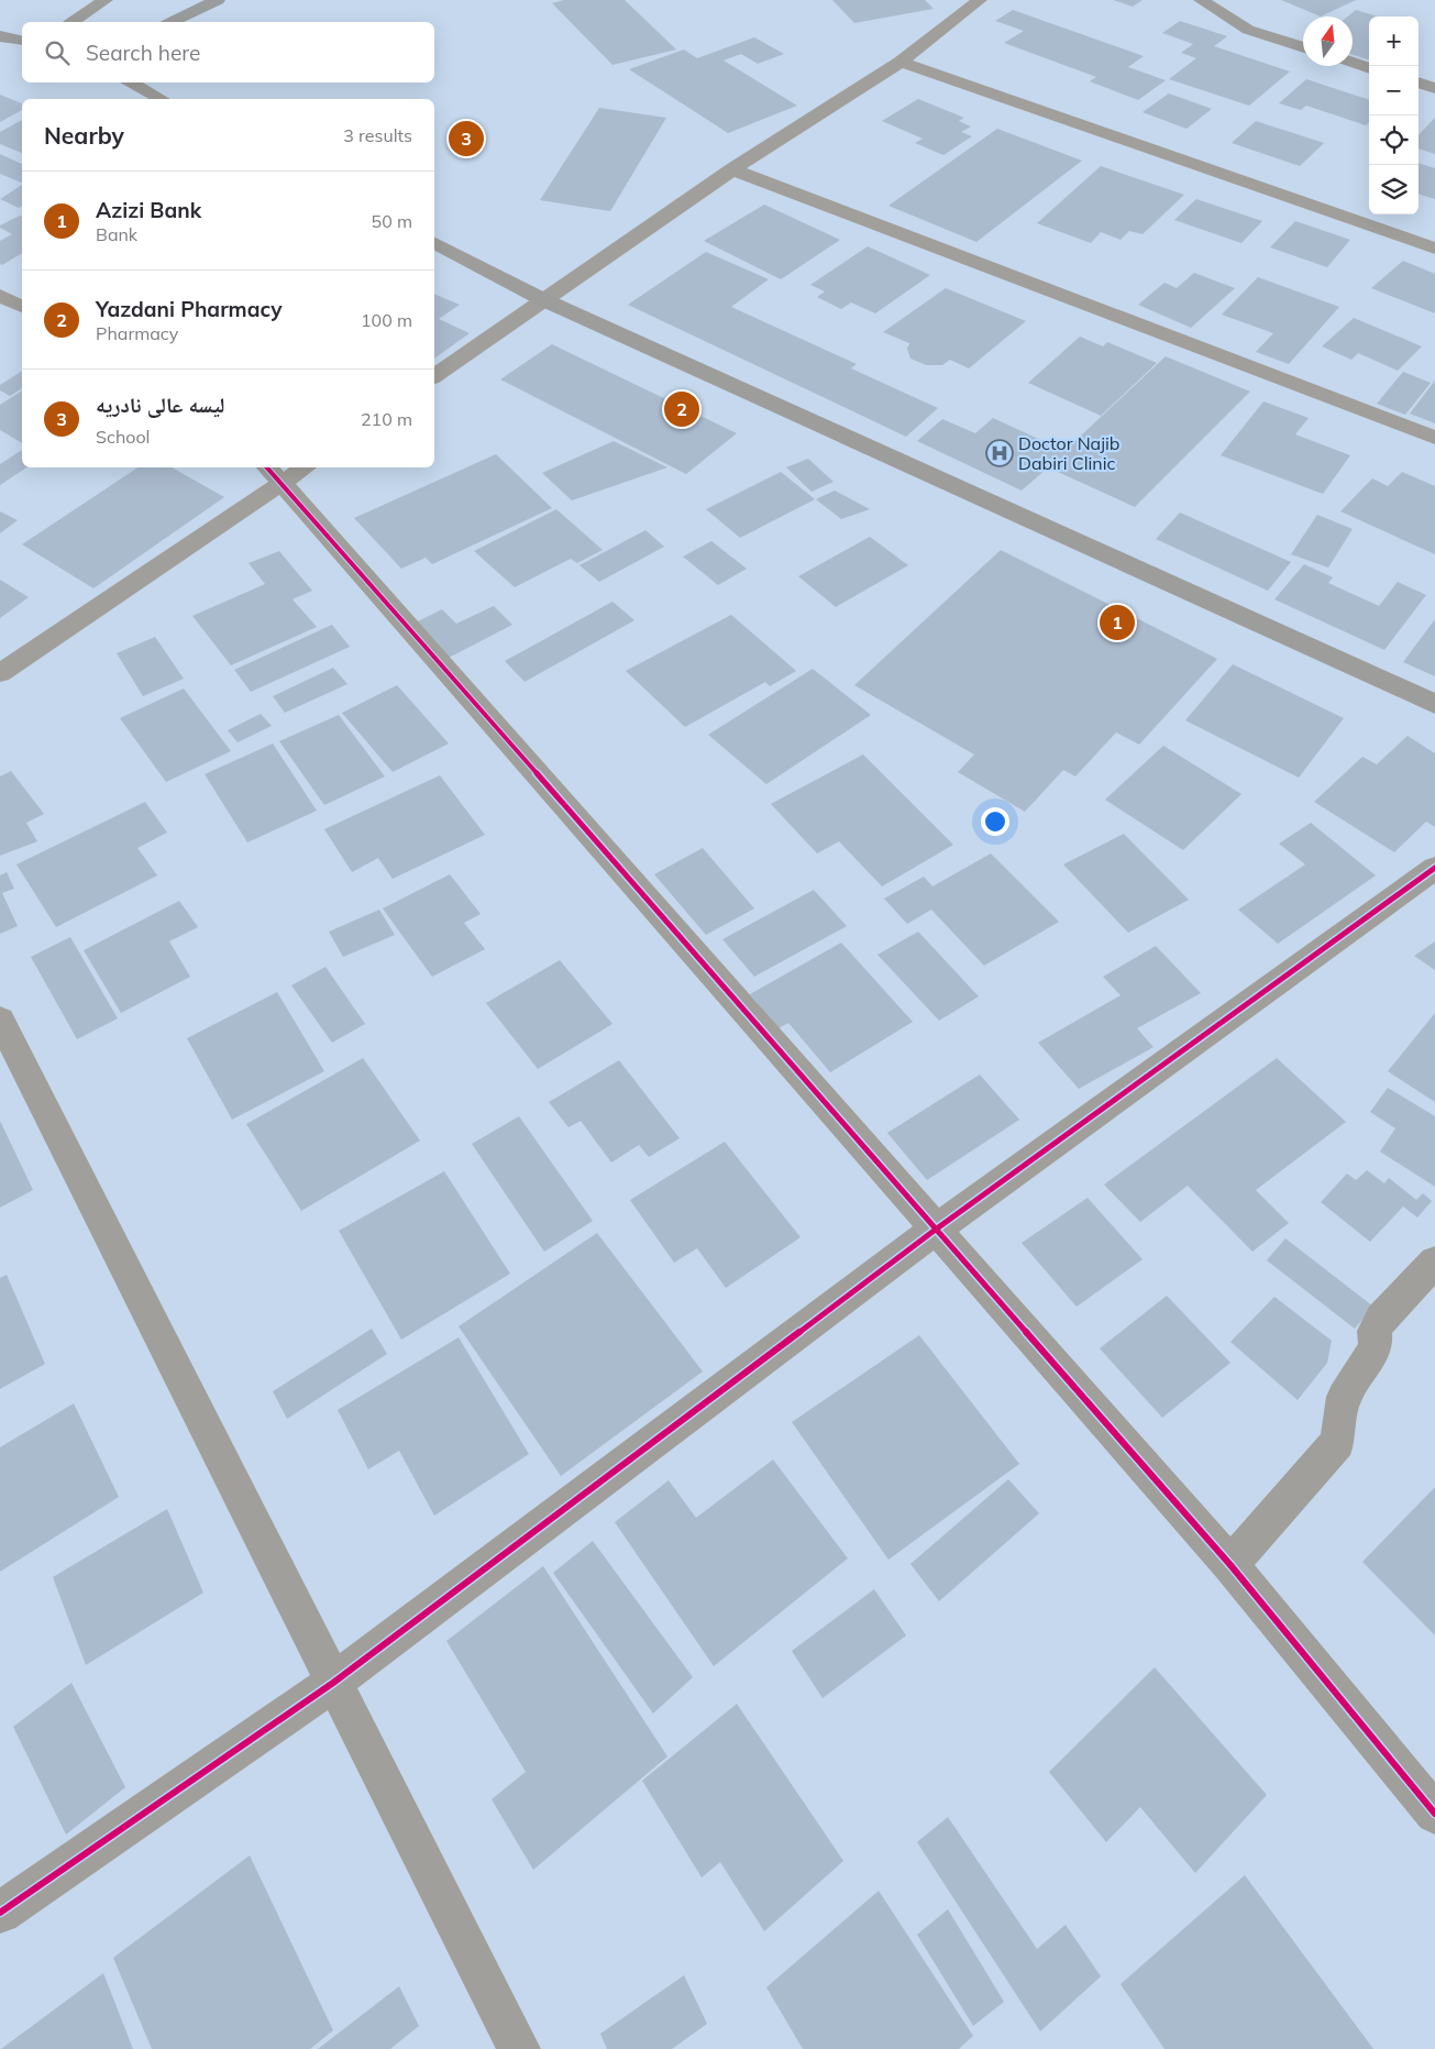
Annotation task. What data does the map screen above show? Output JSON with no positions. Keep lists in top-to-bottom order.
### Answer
{
  "places": {
    "hospital": ["Doctor Najib Dabiri Clinic"]
  },
  "north": "top",
  "page": {
    "map_buttons": ["+", "−"],
    "search": "Search here",
    "heading": ["Nearby", "3 results"],
    "pins": ["3", "2", "1"],
    "list": [
      {
        "mark": "1",
        "name": "Azizi Bank",
        "note": "Bank",
        "value": "50 m"
      },
      {
        "mark": "2",
        "name": "Yazdani Pharmacy",
        "note": "Pharmacy",
        "value": "100 m"
      },
      {
        "mark": "3",
        "name": "لیسه عالی نادریه",
        "note": "School",
        "value": "210 m"
      }
    ]
  }
}
